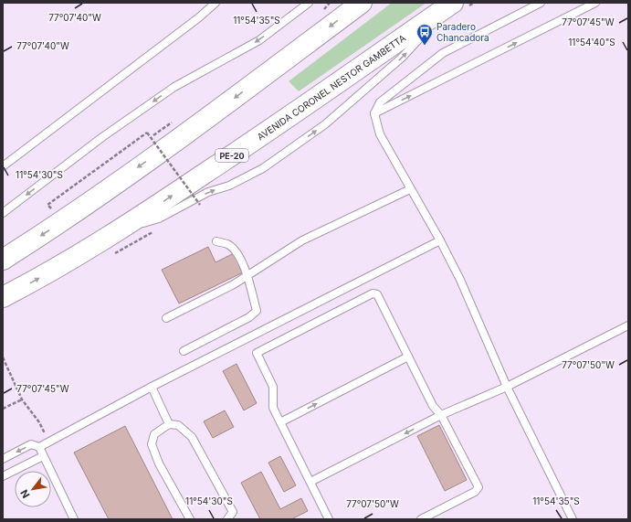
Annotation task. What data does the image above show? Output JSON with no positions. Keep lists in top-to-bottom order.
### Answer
{
  "streets": {
    "highway": ["AVENIDA CORONEL NESTOR GAMBETTA", "PE-20"]
  },
  "places": {
    "bus stop": ["Paradero Chancadora"]
  },
  "north": "bottom left",
  "coordinates": [
    "77°07'40\"W",
    "11°54'35\"S",
    "77°07'45\"W",
    "11°54'40\"S",
    "11°54'30\"S",
    "77°07'50\"W"
  ]
}
